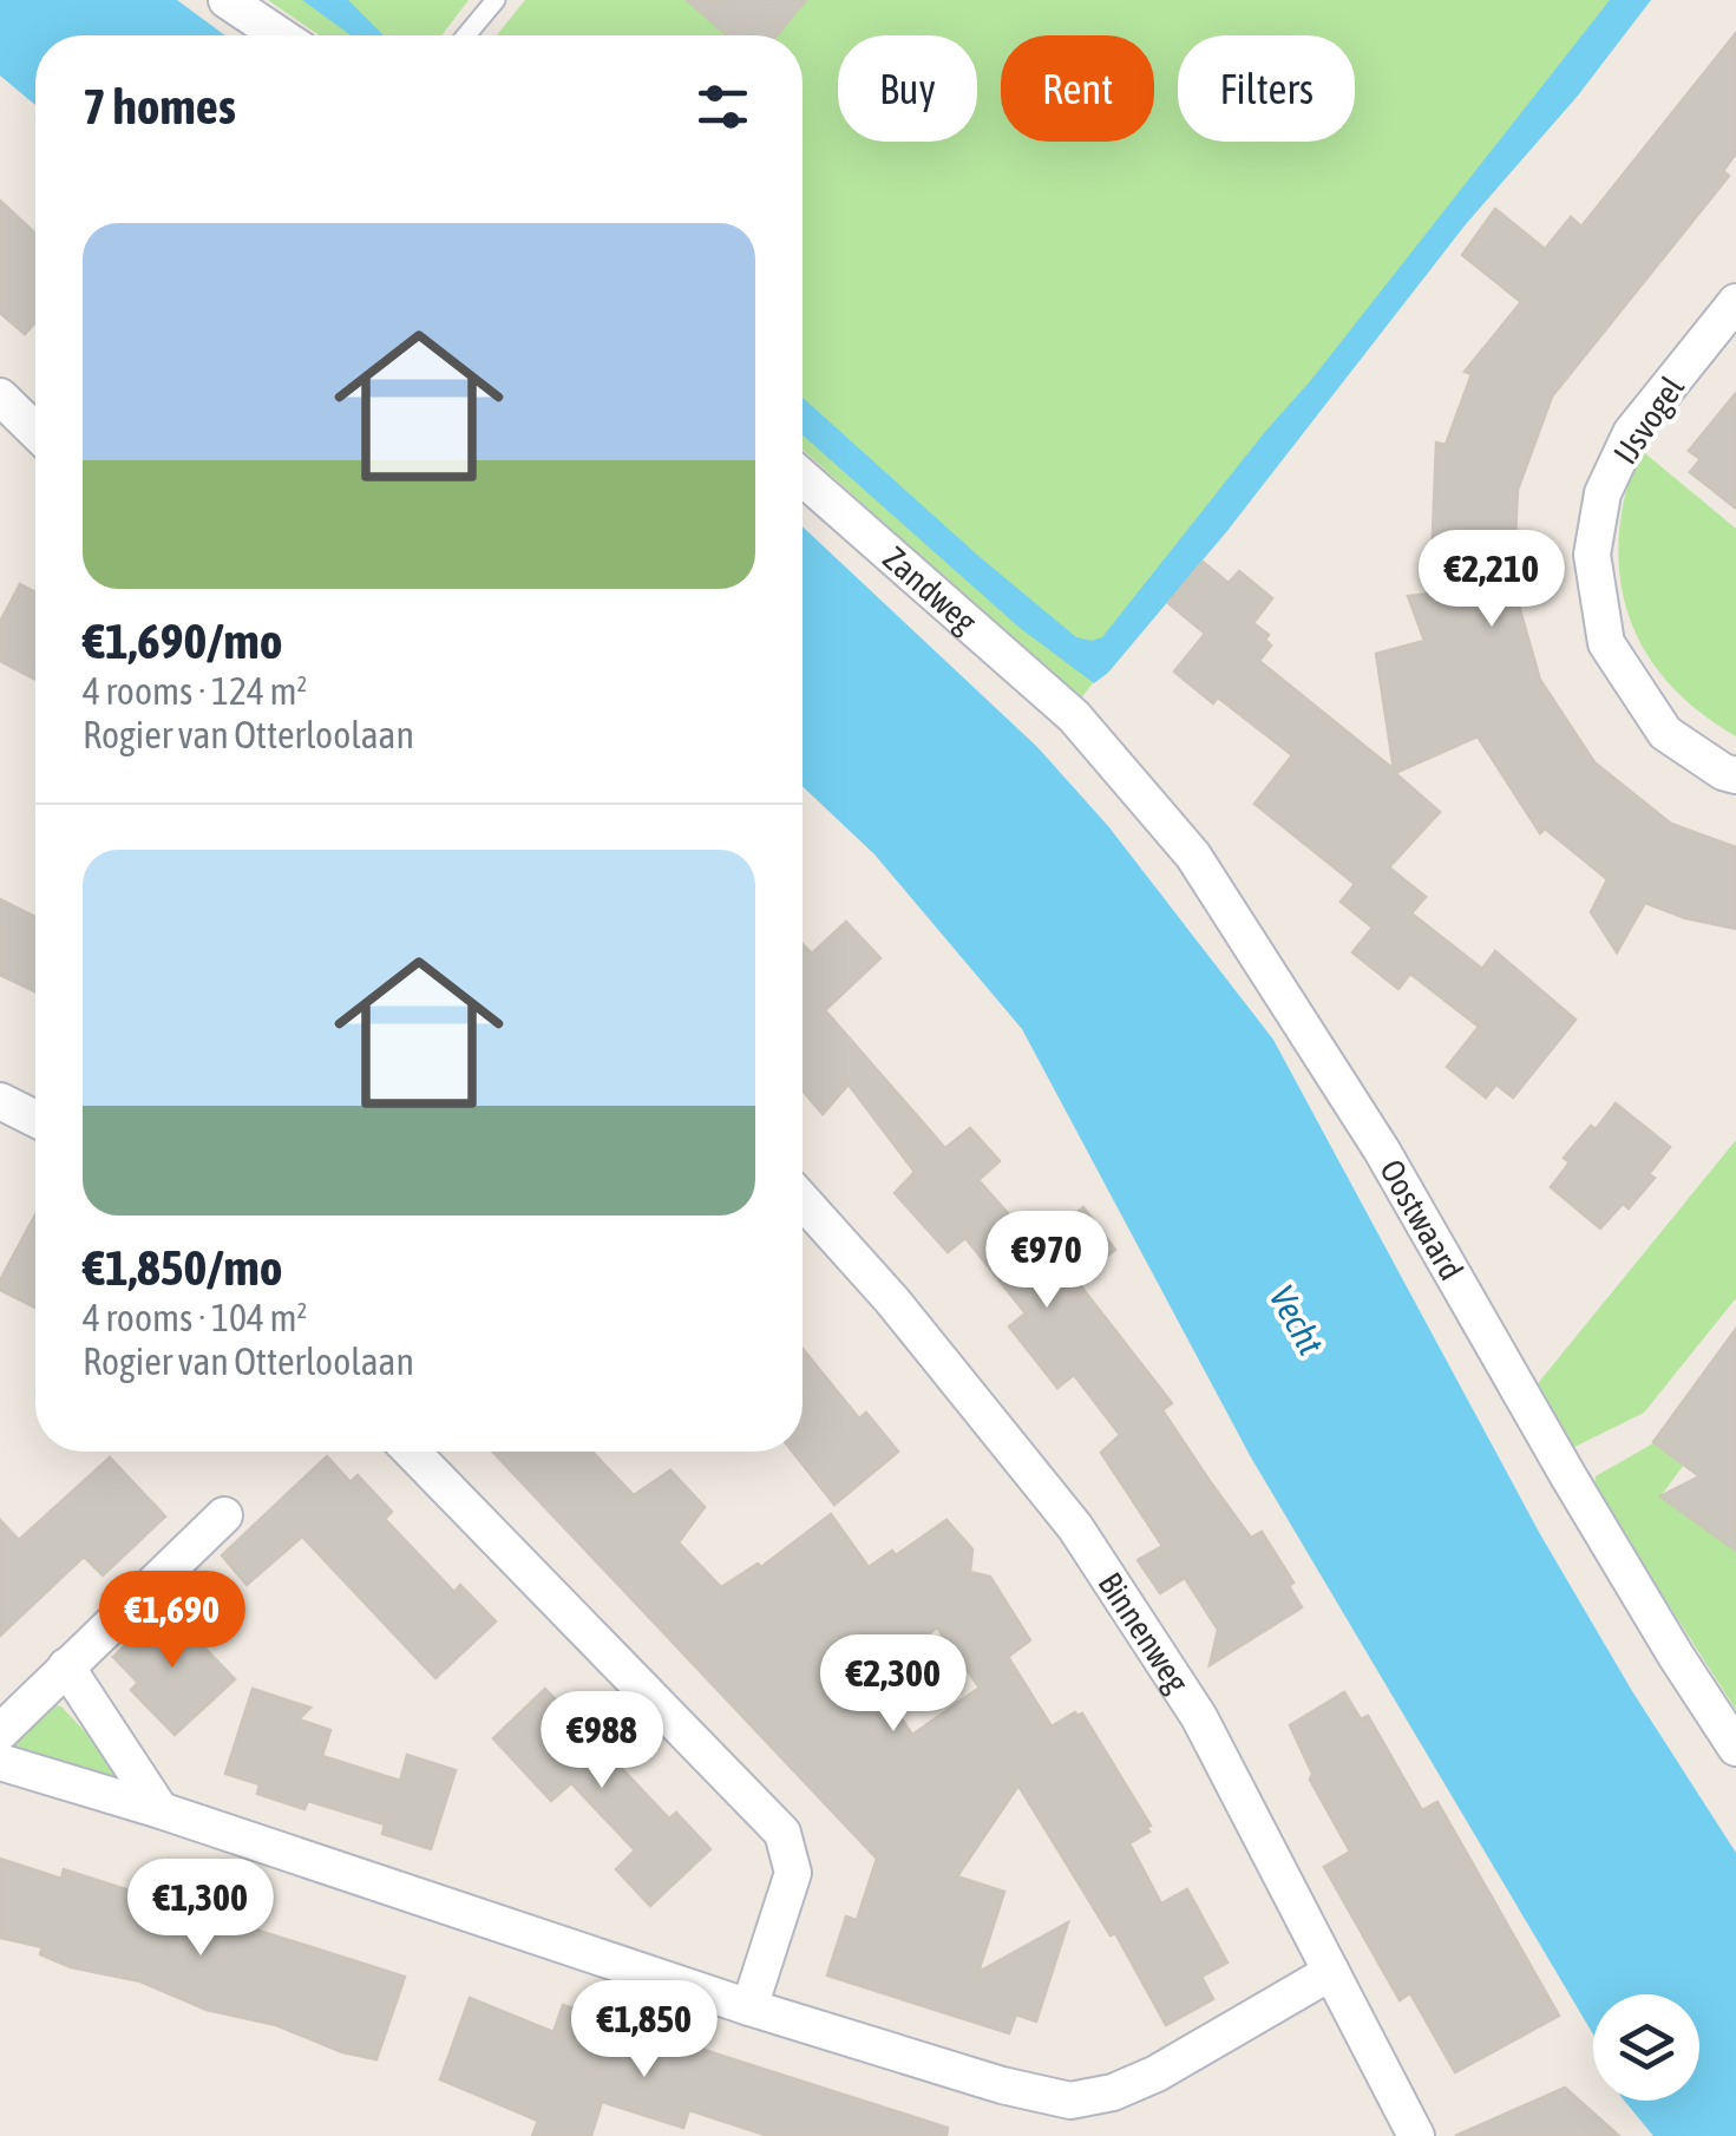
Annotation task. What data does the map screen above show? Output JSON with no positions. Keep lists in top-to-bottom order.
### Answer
{
  "streets": {
    "street": [
      "IJsvogel",
      "Zandweg",
      "Oostwaard",
      "Binnenweg"
    ]
  },
  "crossings": [
    ["Zandweg", "Oostwaard"]
  ],
  "water": ["Vecht"],
  "page": {
    "chip": ["Buy", "Rent", "Filters"],
    "heading": "7 homes",
    "list": [
      {
        "name": "€1,690/mo",
        "note": "4 rooms · 124 m² · Rogier van Otterloolaan"
      },
      {
        "name": "€1,850/mo",
        "note": "4 rooms · 104 m² · Rogier van Otterloolaan"
      }
    ],
    "price": [
      "€2,210",
      "€970",
      "€1,690",
      "€2,300",
      "€988",
      "€1,300",
      "€1,850"
    ]
  }
}
